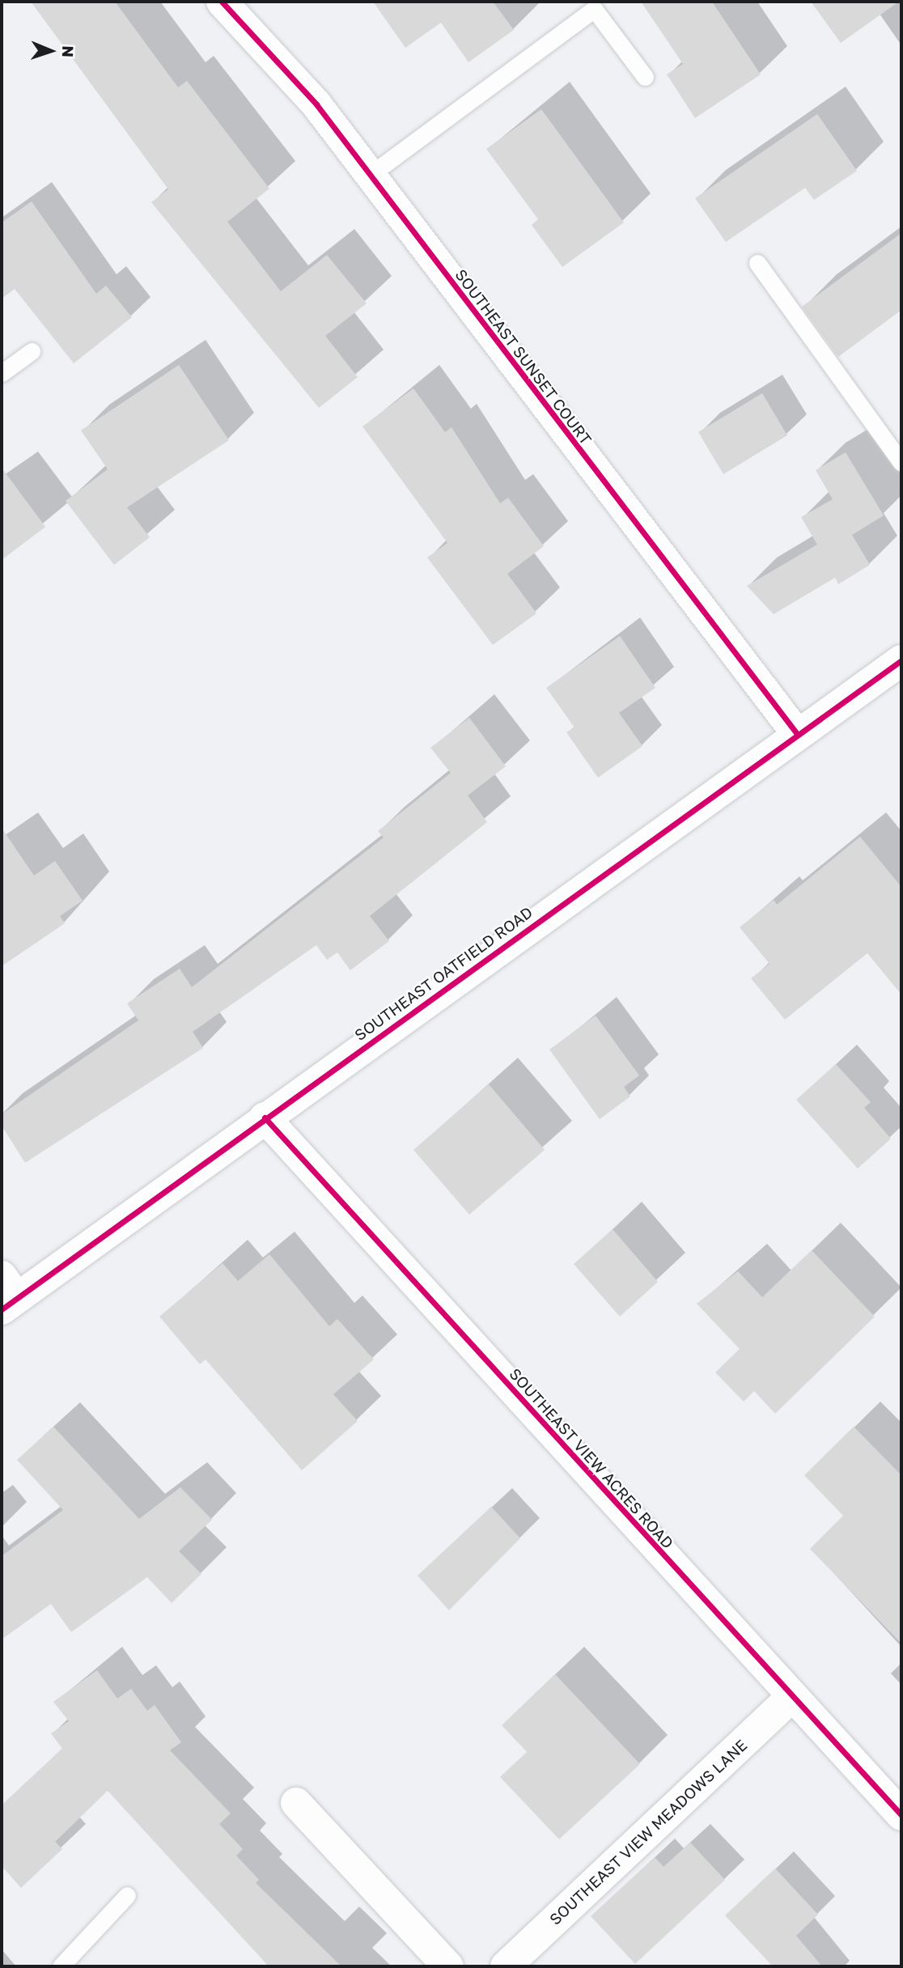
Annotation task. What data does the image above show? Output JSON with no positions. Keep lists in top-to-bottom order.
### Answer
{
  "streets": {
    "street": [
      "SOUTHEAST SUNSET COURT",
      "SOUTHEAST OATFIELD ROAD",
      "SOUTHEAST VIEW ACRES ROAD",
      "SOUTHEAST VIEW MEADOWS LANE"
    ]
  },
  "crossings": [
    ["SOUTHEAST SUNSET COURT", "SOUTHEAST OATFIELD ROAD"],
    ["SOUTHEAST OATFIELD ROAD", "SOUTHEAST VIEW ACRES ROAD"],
    ["SOUTHEAST VIEW ACRES ROAD", "SOUTHEAST VIEW MEADOWS LANE"]
  ],
  "north": "right"
}
